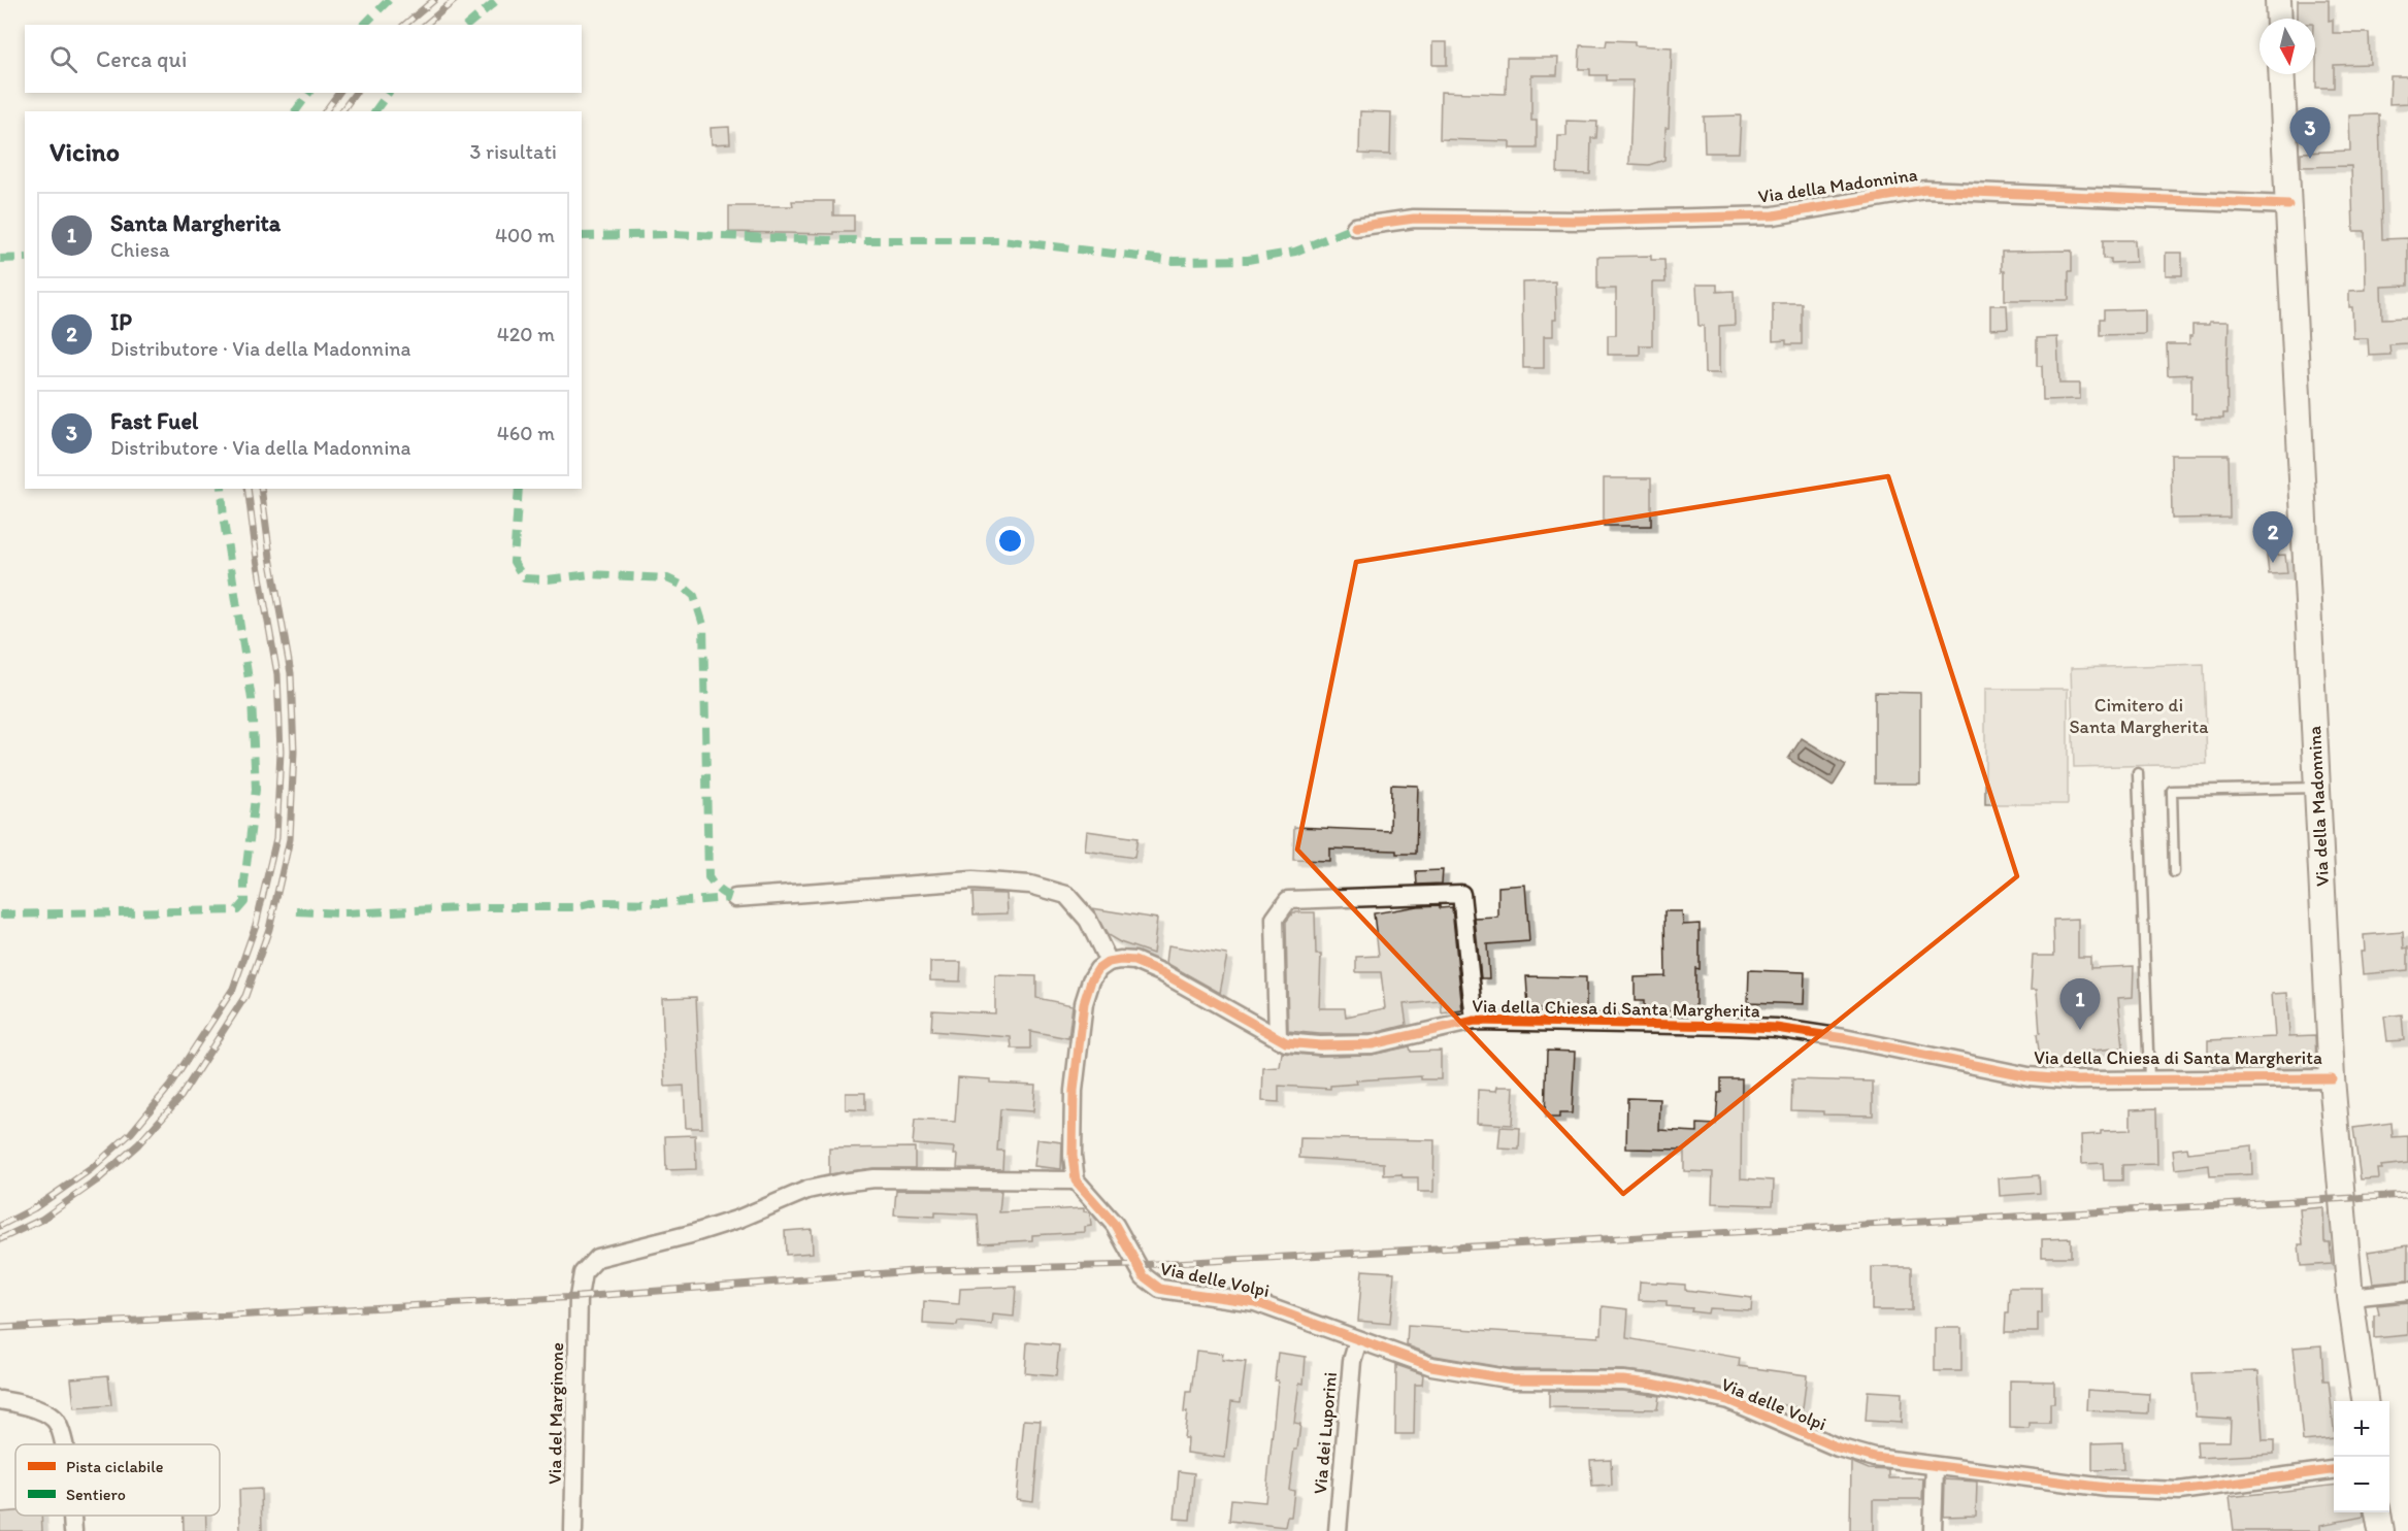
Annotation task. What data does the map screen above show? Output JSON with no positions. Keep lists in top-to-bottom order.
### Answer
{
  "streets": {
    "main road": ["Via della Madonnina"],
    "street": [
      "Via della Chiesa di Santa Margherita",
      "Via delle Volpi",
      "Via del Marginone",
      "Via dei Luporini"
    ]
  },
  "crossings": [
    ["Via della Madonnina", "Via della Chiesa di Santa Margherita"],
    ["Via delle Volpi", "Via del Marginone"],
    ["Via delle Volpi", "Via dei Luporini"]
  ],
  "parks": ["Cimitero di Santa Margherita"],
  "legend": ["Pista ciclabile", "Sentiero"],
  "north": "bottom",
  "page": {
    "search": "Cerca qui",
    "pins": ["3", "2", "1"],
    "heading": ["Vicino", "3 risultati"],
    "list": [
      {
        "mark": "1",
        "name": "Santa Margherita",
        "note": "Chiesa",
        "value": "400 m"
      },
      {
        "mark": "2",
        "name": "IP",
        "note": "Distributore · Via della Madonnina",
        "value": "420 m"
      },
      {
        "mark": "3",
        "name": "Fast Fuel",
        "note": "Distributore · Via della Madonnina",
        "value": "460 m"
      }
    ],
    "map_buttons": ["+", "−"]
  }
}
